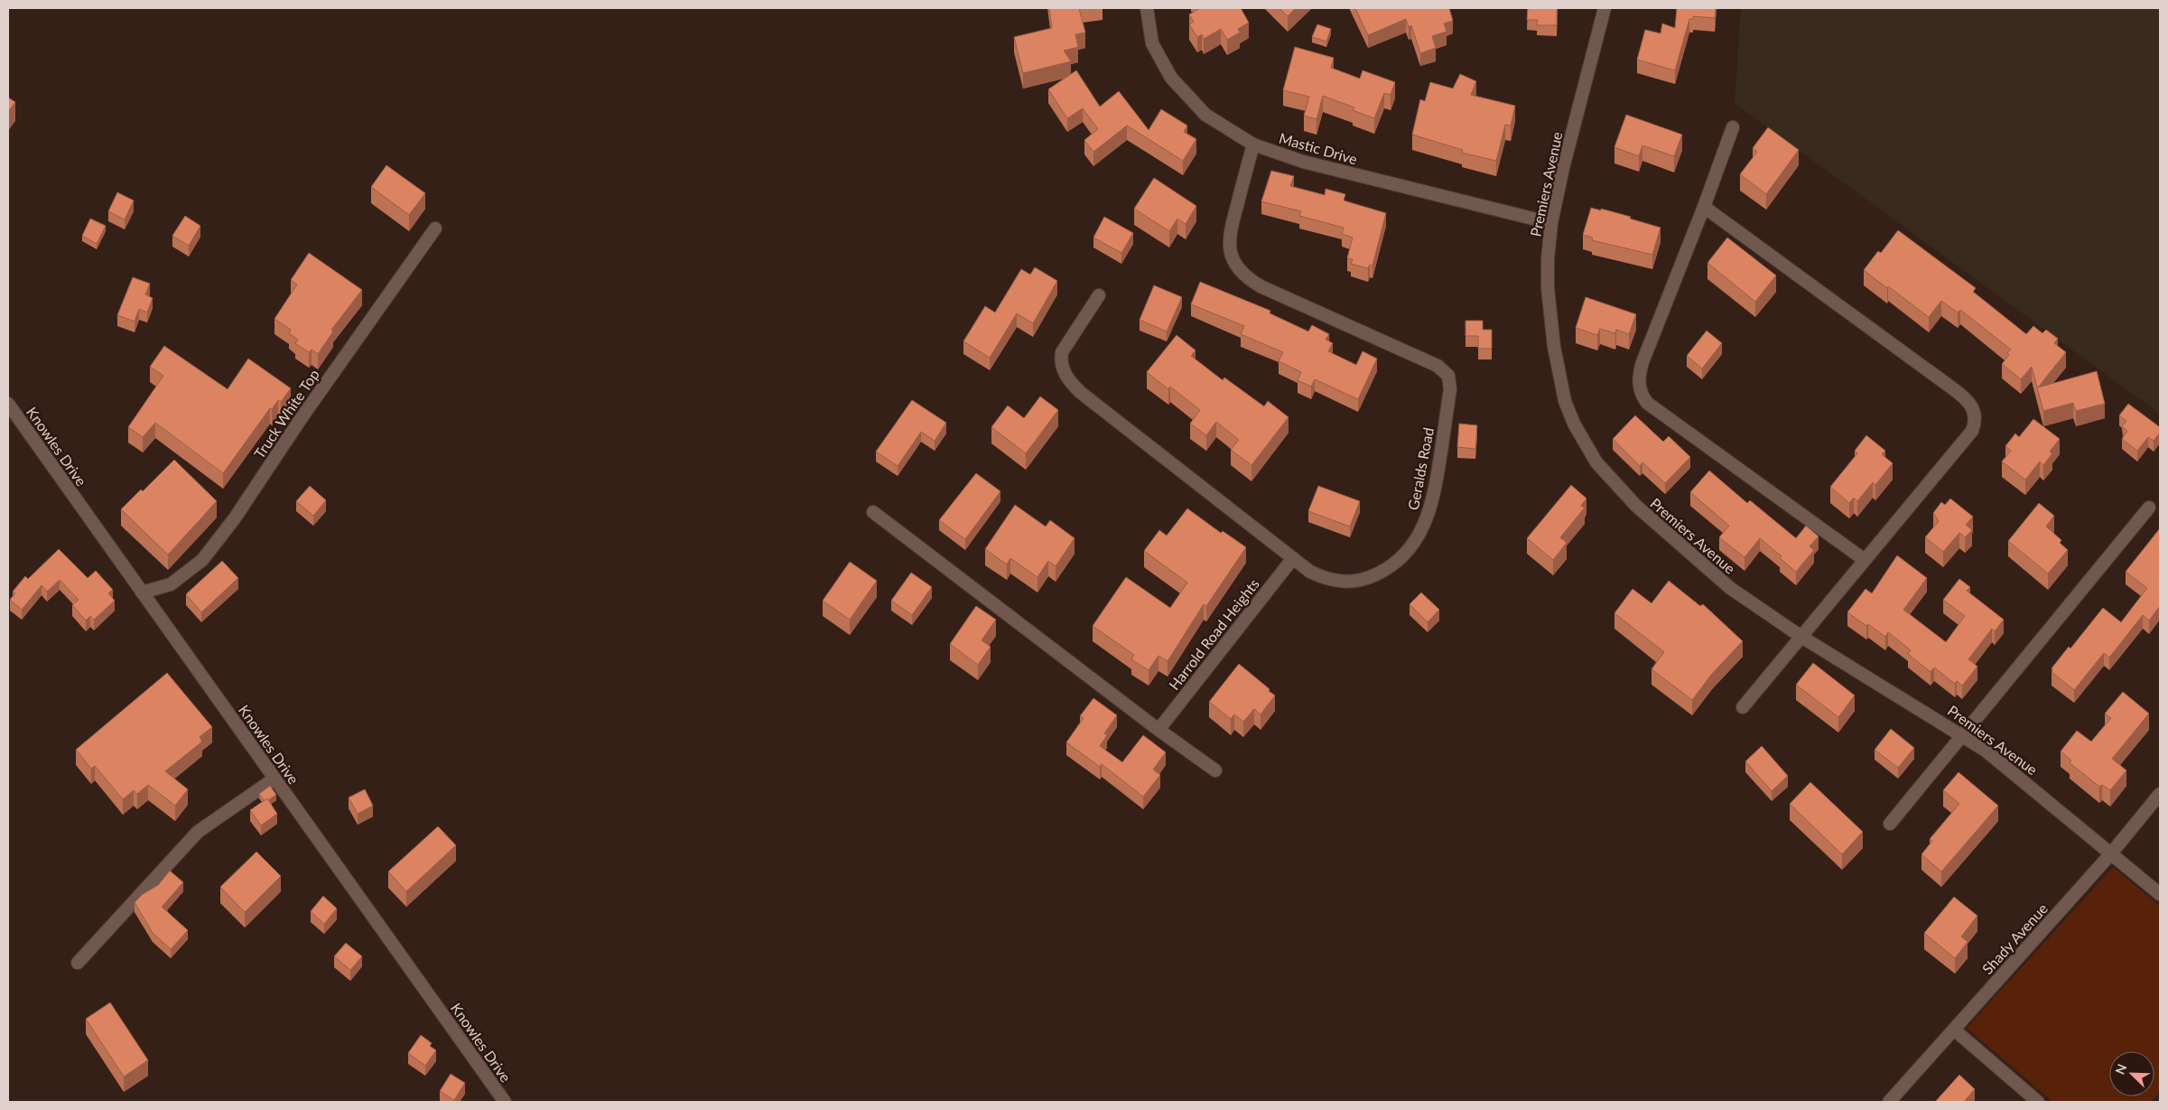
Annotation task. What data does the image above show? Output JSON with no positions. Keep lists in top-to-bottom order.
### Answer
{
  "streets": {
    "street": [
      "Mastic Drive",
      "Premiers Avenue",
      "Truck White Top",
      "Knowles Drive",
      "Geralds Road",
      "Harrold Road Heights",
      "Shady Avenue"
    ]
  },
  "crossings": [
    ["Mastic Drive", "Premiers Avenue"],
    ["Mastic Drive", "Geralds Road"],
    ["Premiers Avenue", "Shady Avenue"],
    ["Truck White Top", "Knowles Drive"],
    ["Geralds Road", "Harrold Road Heights"]
  ],
  "north": "top left"
}
